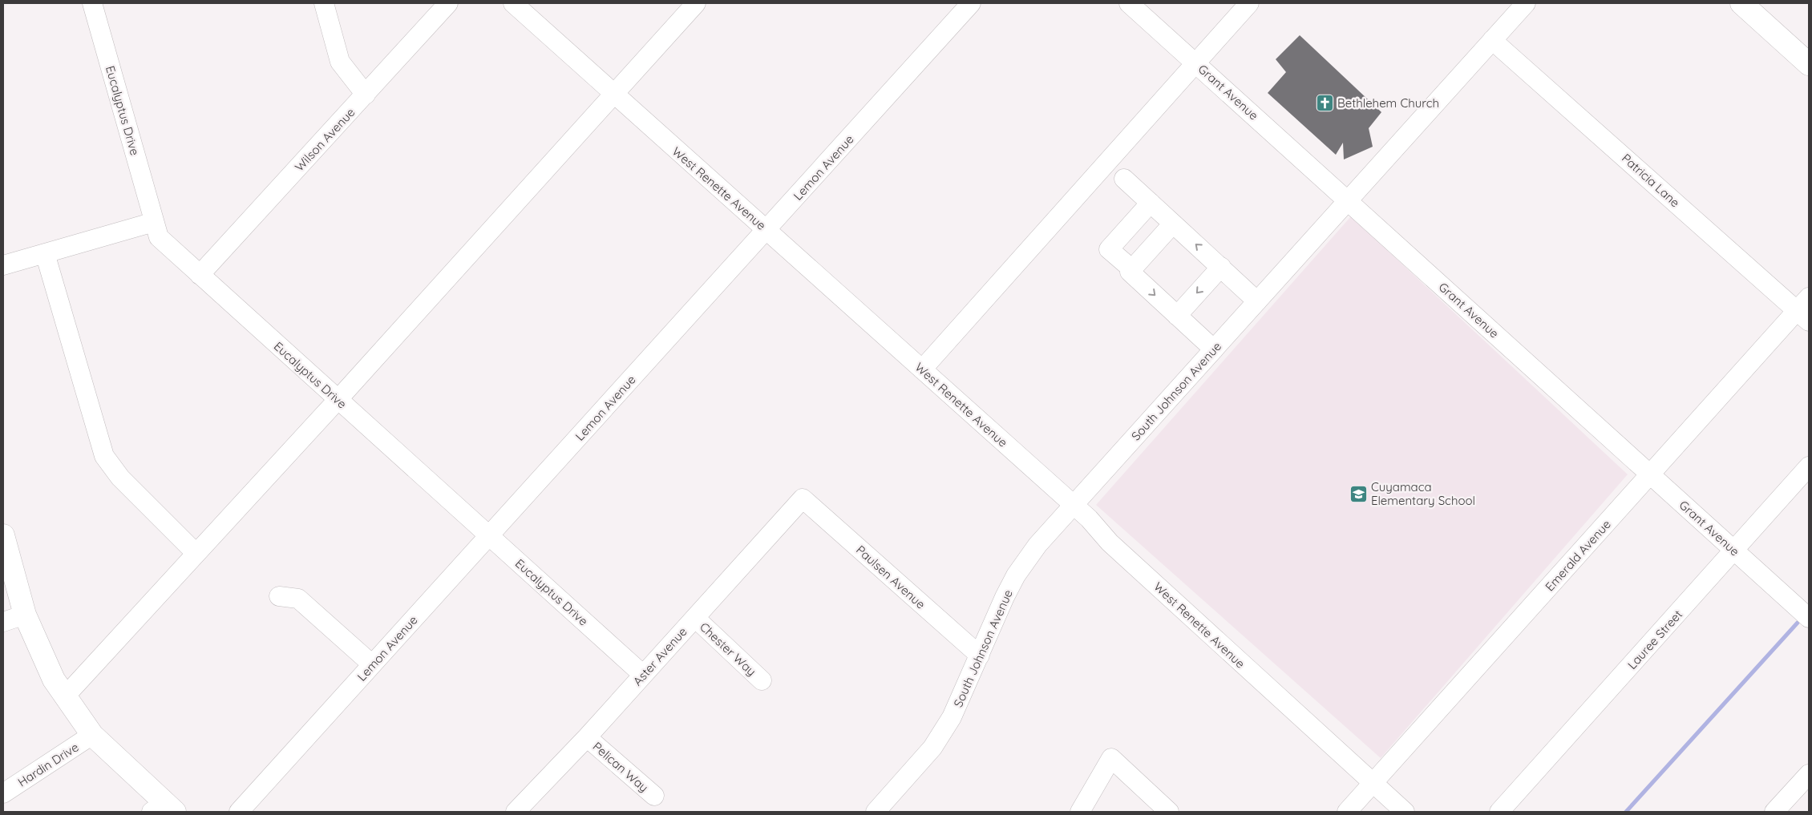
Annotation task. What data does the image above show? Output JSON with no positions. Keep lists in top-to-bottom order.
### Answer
{
  "streets": {
    "street": [
      "Grant Avenue",
      "Eucalyptus Drive",
      "Wilson Avenue",
      "Lemon Avenue",
      "Patricia Lane",
      "West Renette Avenue",
      "South Johnson Avenue",
      "Emerald Avenue",
      "Paulsen Avenue",
      "Lauree Street",
      "Chester Way",
      "Aster Avenue",
      "Hardin Drive",
      "Pelican Way"
    ]
  },
  "crossings": [
    ["Grant Avenue", "South Johnson Avenue"],
    ["Grant Avenue", "Emerald Avenue"],
    ["Grant Avenue", "Lauree Street"],
    ["Eucalyptus Drive", "Wilson Avenue"],
    ["Eucalyptus Drive", "Lemon Avenue"],
    ["Eucalyptus Drive", "Aster Avenue"],
    ["Lemon Avenue", "West Renette Avenue"],
    ["Patricia Lane", "South Johnson Avenue"],
    ["Patricia Lane", "Emerald Avenue"],
    ["West Renette Avenue", "South Johnson Avenue"],
    ["West Renette Avenue", "Emerald Avenue"],
    ["South Johnson Avenue", "Paulsen Avenue"],
    ["Paulsen Avenue", "Aster Avenue"],
    ["Chester Way", "Aster Avenue"],
    ["Aster Avenue", "Pelican Way"]
  ],
  "places": {
    "church": ["Bethlehem Church"],
    "school or university": ["Cuyamaca Elementary School"]
  }
}
